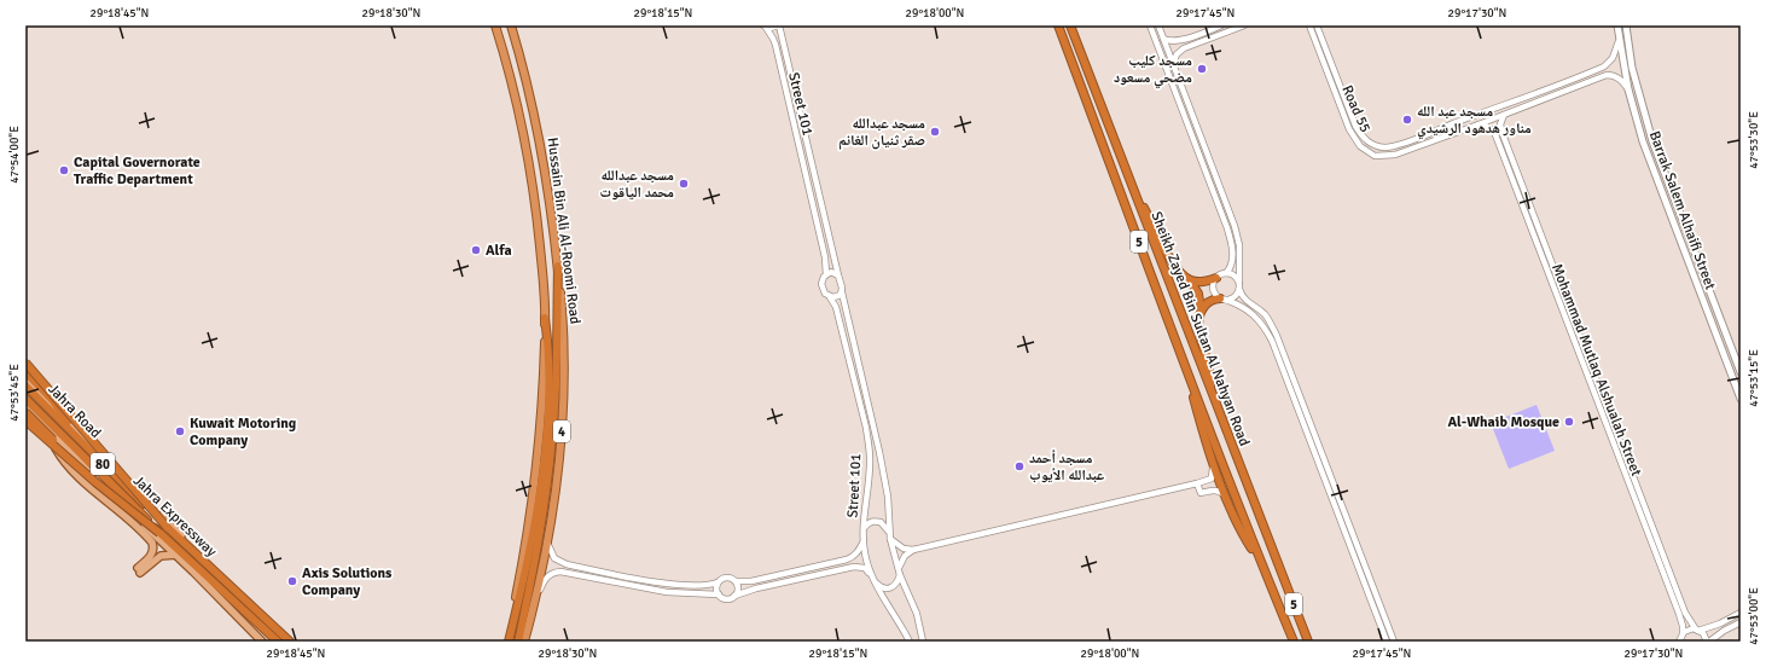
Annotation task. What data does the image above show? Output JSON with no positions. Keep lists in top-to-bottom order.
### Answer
{
  "streets": {
    "highway": [
      "Hussain Bin Ali Al-Roomi Road",
      "5",
      "Sheikh Zayed Bin Sultan Al Nahyan Road",
      "4",
      "80",
      "Jahra Expressway"
    ],
    "main road": ["Barrak Salem Alhaifi Street", "Jahra Road"],
    "street": ["Street 101", "Road 55", "Mohammad Mutlaq Alshualah Street"]
  },
  "crossings": [
    ["Road 55", "Barrak Salem Alhaifi Street"],
    ["Road 55", "Mohammad Mutlaq Alshualah Street"]
  ],
  "places": [
    "مسجد كليب مضحي مسعود",
    "مسجد عبد الله مناور هدهود الرشيدي",
    "مسجد عبدالله صقر ثنيان الغانم",
    "Capital Governorate Traffic Department",
    "مسجد عبدالله محمد الياقوت",
    "Alfa",
    "Al-Whaib Mosque",
    "Kuwait Motoring Company",
    "مسجد أحمد عبدالله الأيوب",
    "Axis Solutions Company"
  ],
  "coordinates": [
    "29°18'45\"N",
    "29°18'30\"N",
    "29°18'15\"N",
    "29°18'00\"N",
    "29°17'45\"N",
    "29°17'30\"N",
    "47°53'30\"E",
    "47°54'00\"E",
    "47°53'15\"E",
    "47°53'45\"E",
    "47°53'00\"E"
  ]
}
